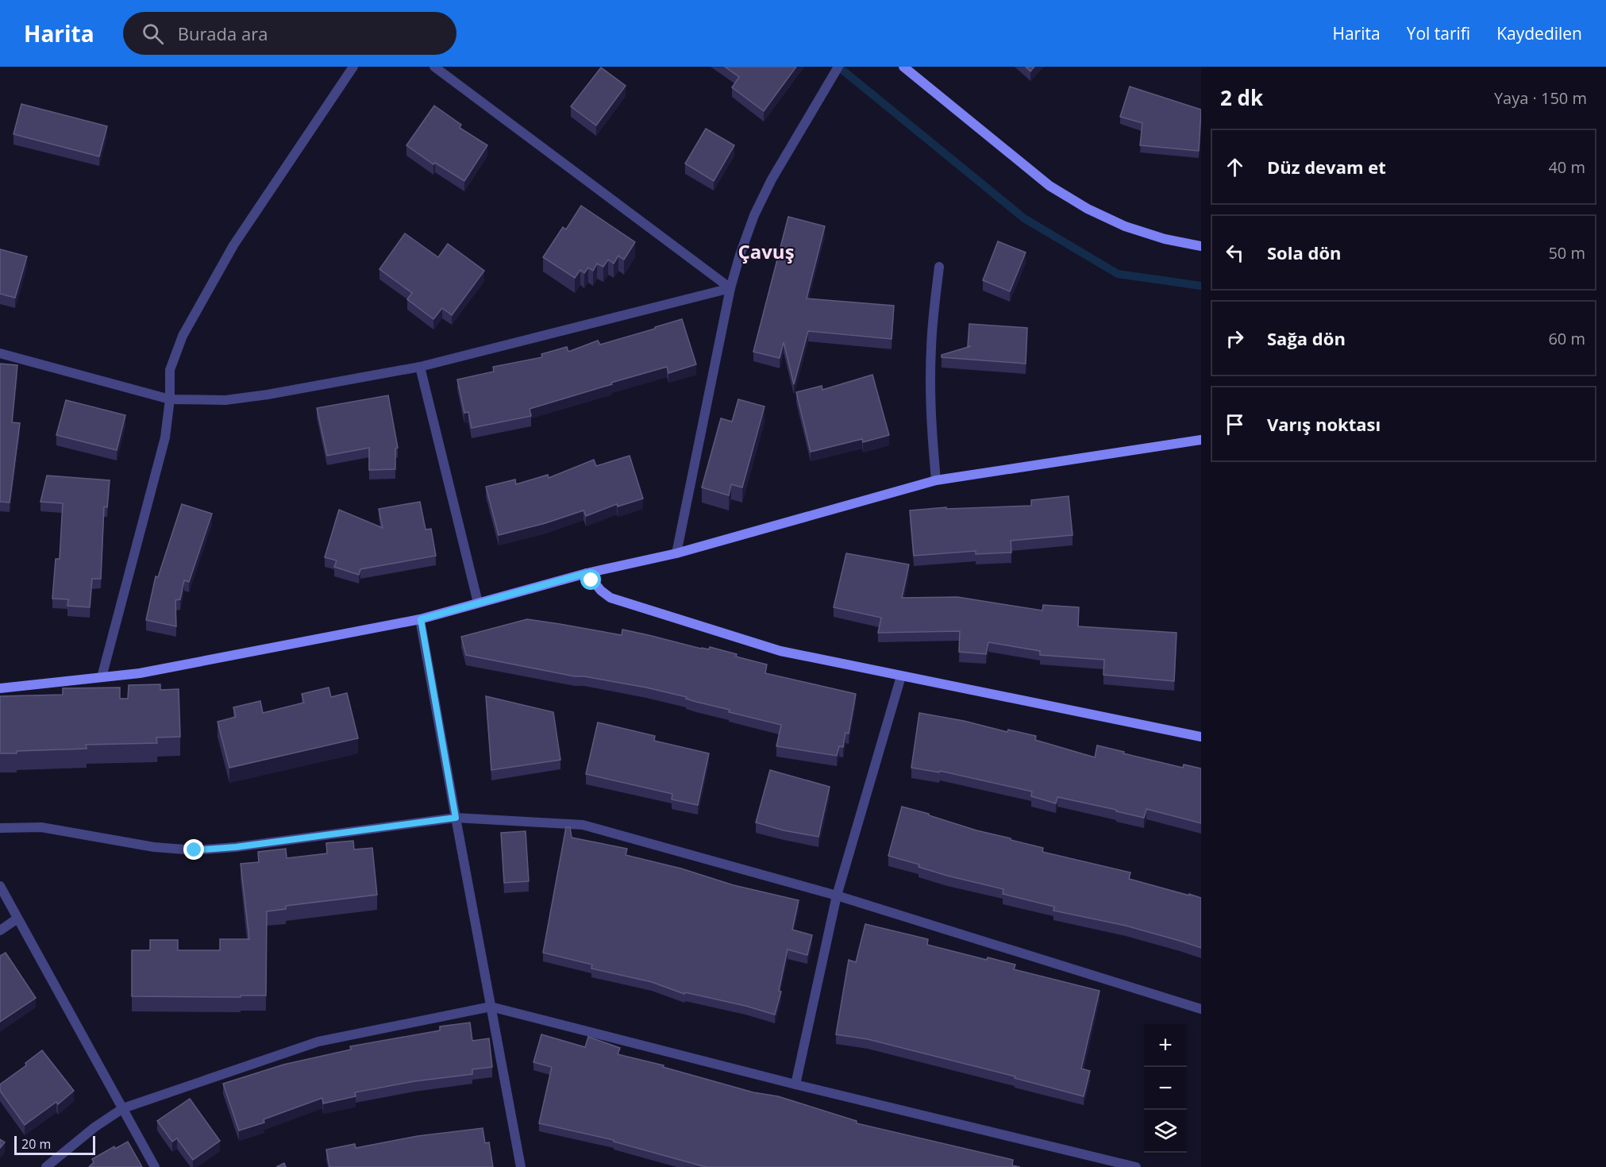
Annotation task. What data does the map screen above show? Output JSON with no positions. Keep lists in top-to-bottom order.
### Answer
{
  "districts": ["Çavuş"],
  "scale_bar": "20 m",
  "page": {
    "header": "Harita",
    "search": "Burada ara",
    "nav": ["Harita", "Yol tarifi", "Kaydedilen"],
    "heading": ["2 dk", "Yaya · 150 m"],
    "list": [
      ["Düz devam et", "40 m"],
      ["Sola dön", "50 m"],
      ["Sağa dön", "60 m"],
      "Varış noktası"
    ],
    "map_buttons": ["+", "−"],
    "scale": "20 m"
  }
}
